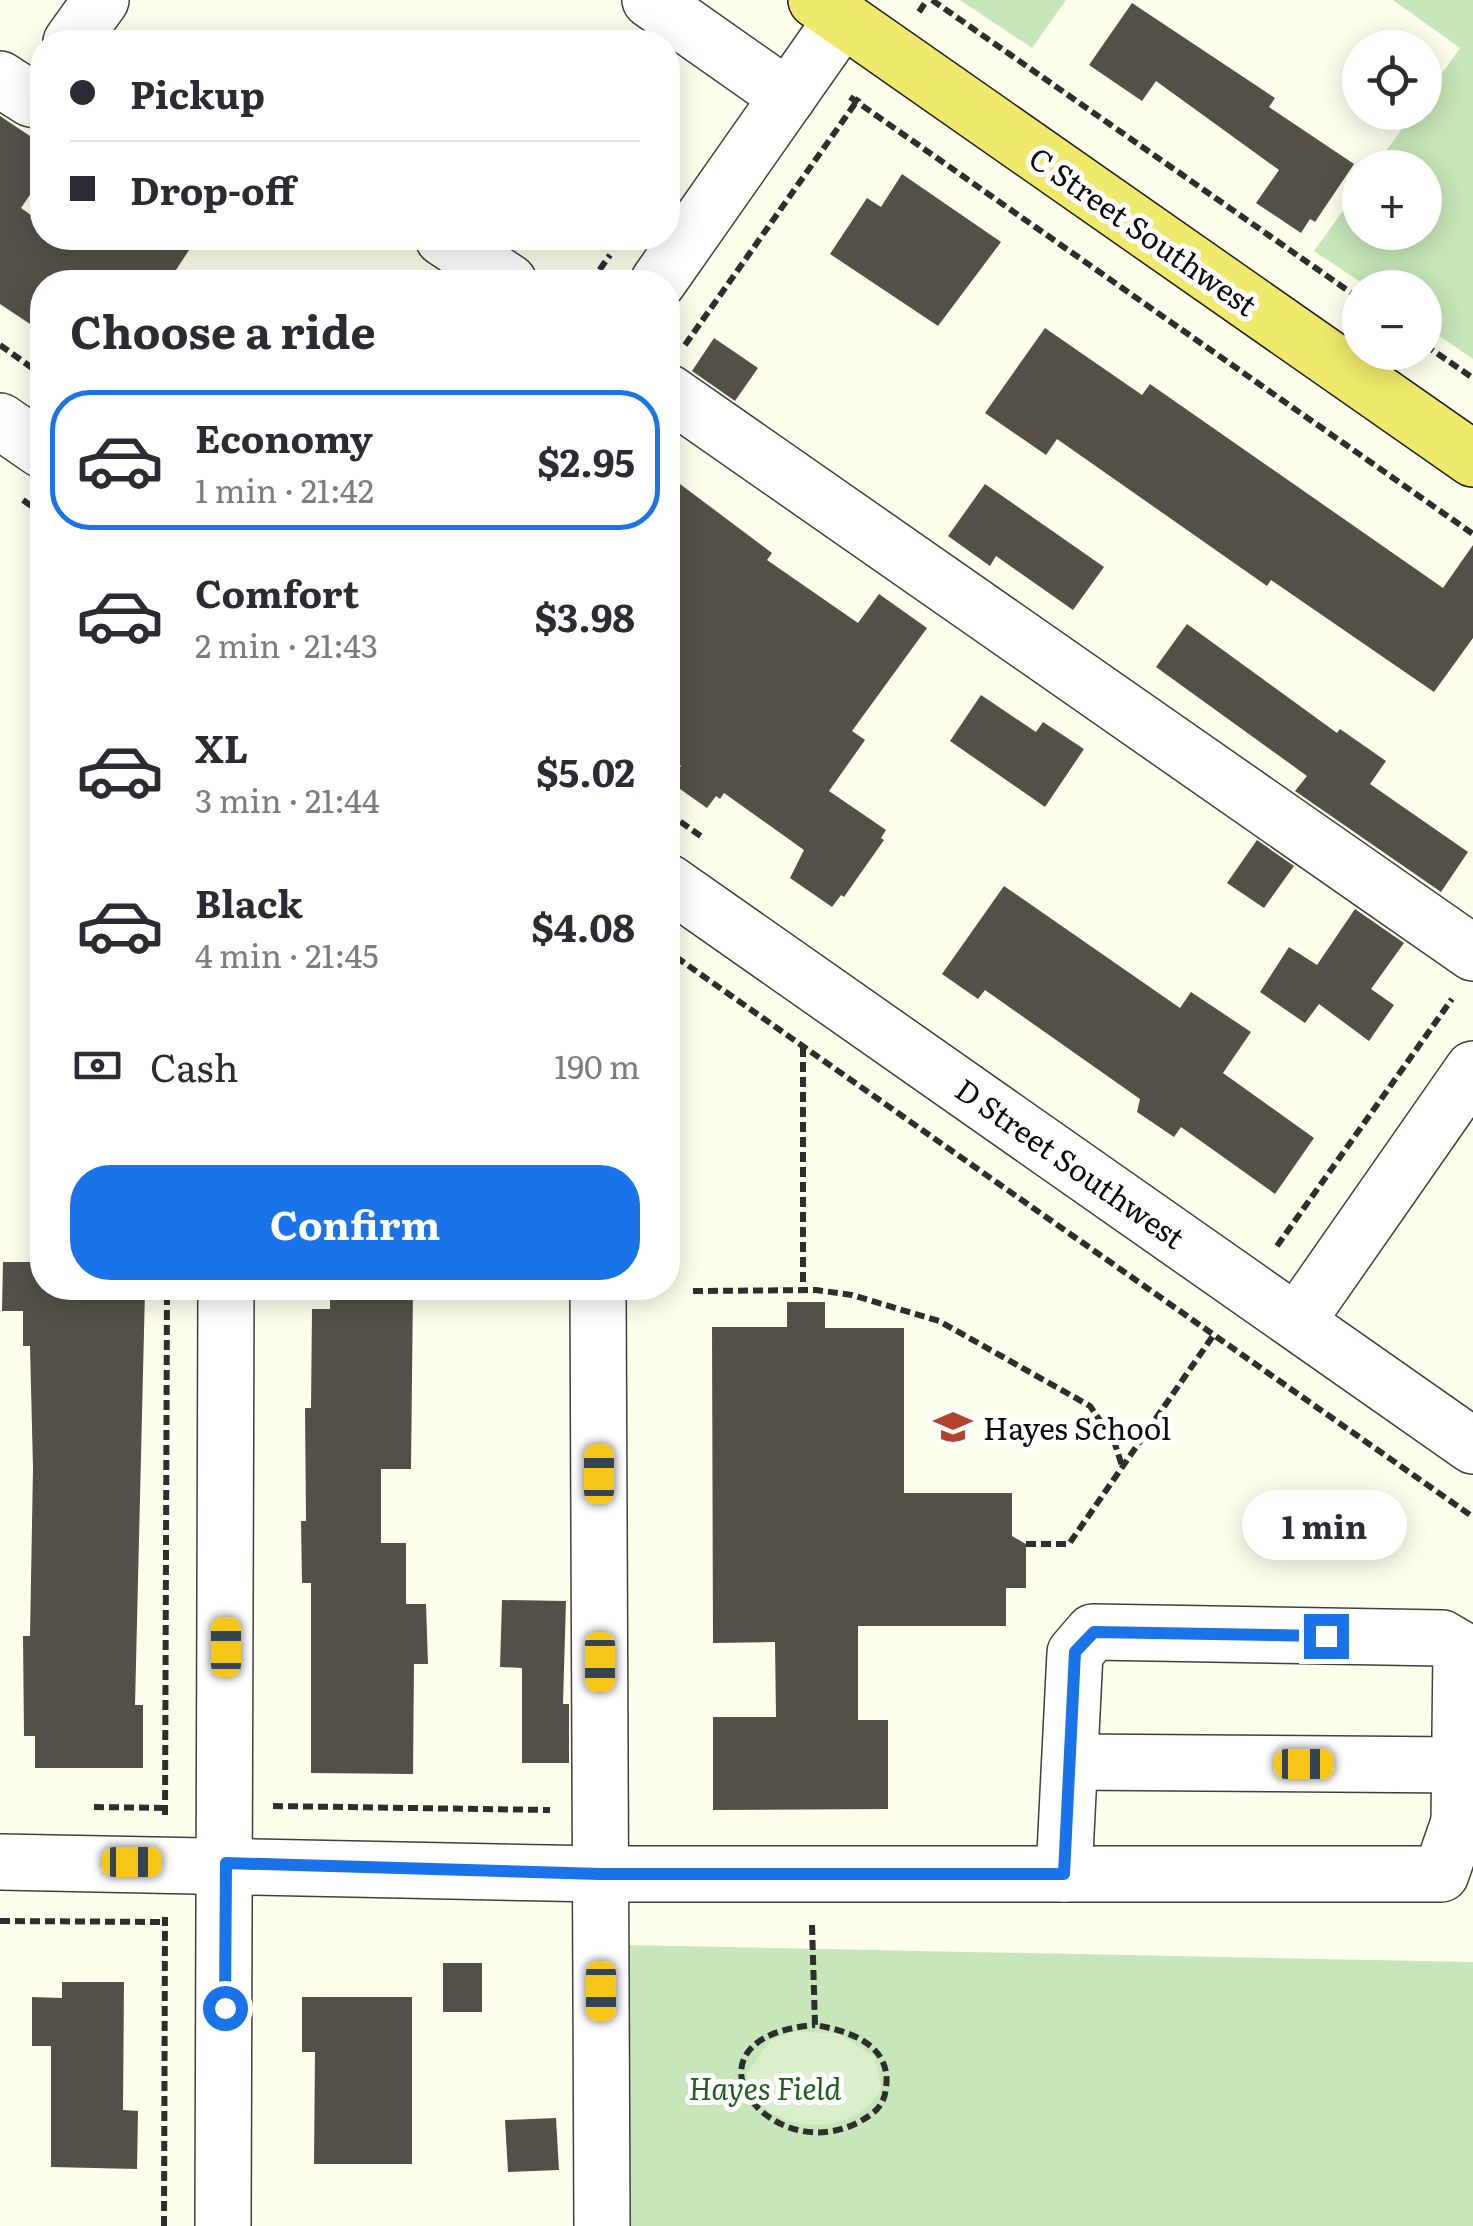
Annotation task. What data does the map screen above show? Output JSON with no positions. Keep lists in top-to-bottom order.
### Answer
{
  "streets": {
    "main road": ["C Street Southwest"],
    "street": ["D Street Southwest"]
  },
  "parks": ["Hayes Field"],
  "places": {
    "school or university": ["Hayes School"]
  },
  "page": {
    "map_buttons": ["+", "−"],
    "banner": ["Pickup", "Drop-off"],
    "heading": "Choose a ride",
    "list": [
      {
        "name": "Economy",
        "note": "1 min · 21:42",
        "value": "$2.95"
      },
      {
        "name": "Comfort",
        "note": "2 min · 21:43",
        "value": "$3.98"
      },
      {
        "name": "XL",
        "note": "3 min · 21:44",
        "value": "$5.02"
      },
      {
        "name": "Black",
        "note": "4 min · 21:45",
        "value": "$4.08"
      }
    ],
    "pay": ["Cash", "190 m"],
    "buttons": "Confirm",
    "bubble": "1 min"
  }
}
